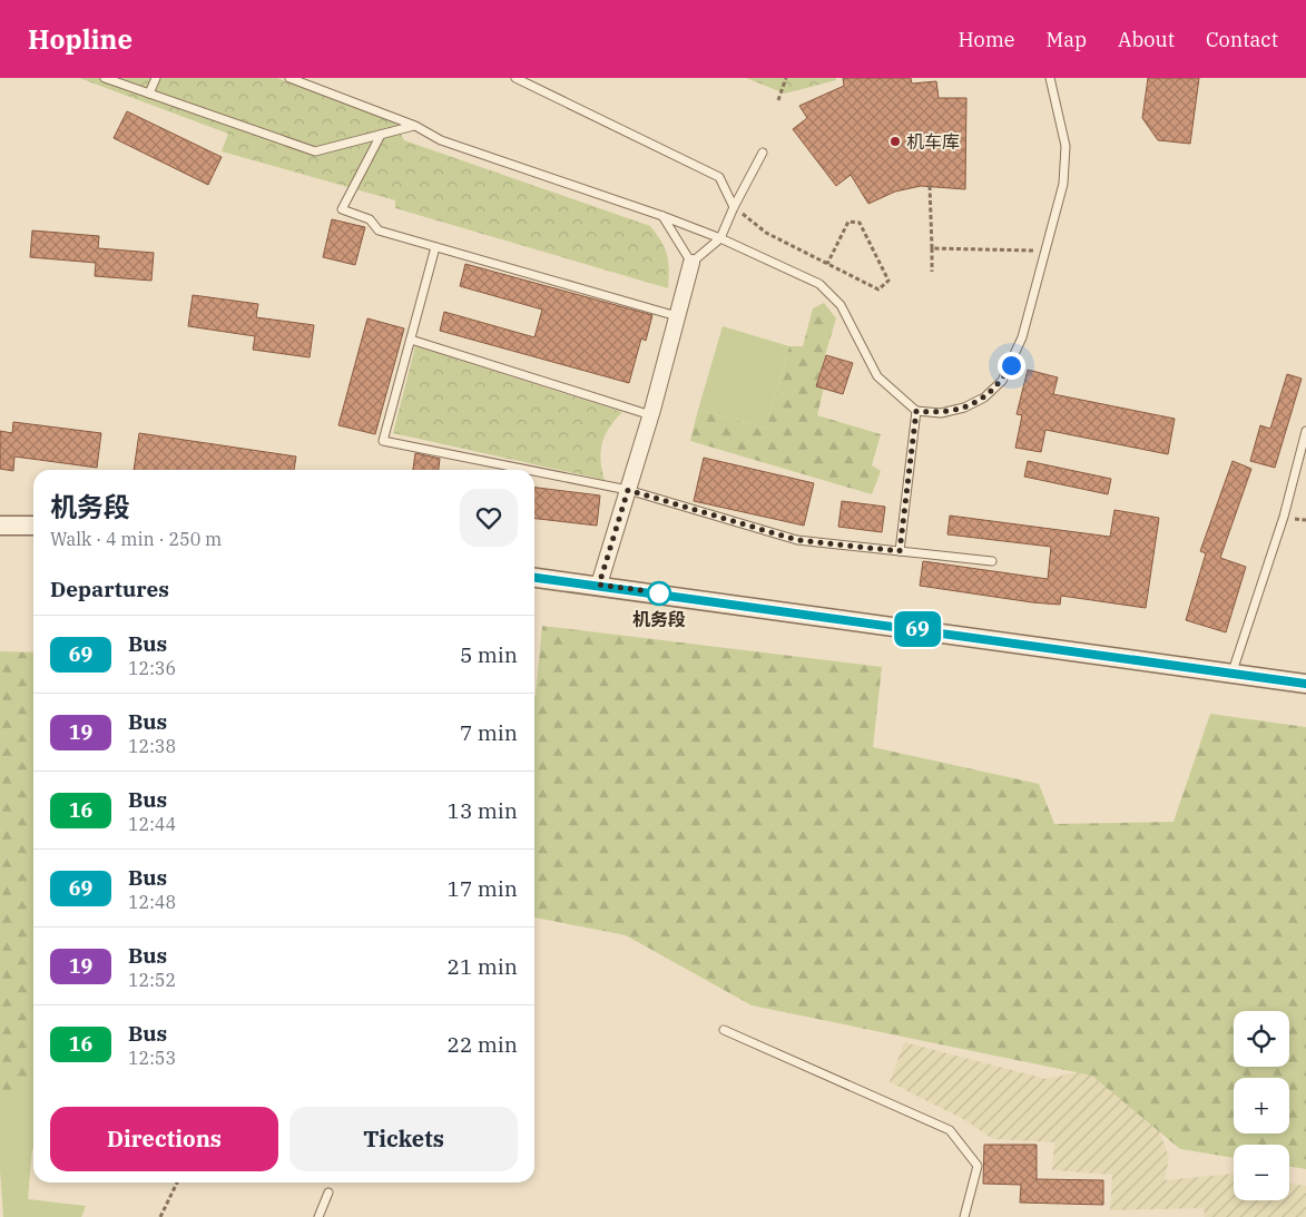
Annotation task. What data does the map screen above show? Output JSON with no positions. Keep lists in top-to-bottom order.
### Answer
{
  "places": ["机车库", "机务段"],
  "lines": ["bus line 69"],
  "page": {
    "header": "Hopline",
    "nav": [
      "Home",
      "Map",
      "About",
      "Contact"
    ],
    "on_map": "69",
    "heading": [
      ["机务段", "Walk · 4 min · 250 m"],
      "Departures"
    ],
    "list": [
      {
        "mark": "69",
        "name": "Bus",
        "note": "12:36",
        "value": "5 min"
      },
      {
        "mark": "19",
        "name": "Bus",
        "note": "12:38",
        "value": "7 min"
      },
      {
        "mark": "16",
        "name": "Bus",
        "note": "12:44",
        "value": "13 min"
      },
      {
        "mark": "69",
        "name": "Bus",
        "note": "12:48",
        "value": "17 min"
      },
      {
        "mark": "19",
        "name": "Bus",
        "note": "12:52",
        "value": "21 min"
      },
      {
        "mark": "16",
        "name": "Bus",
        "note": "12:53",
        "value": "22 min"
      }
    ],
    "map_buttons": ["+", "−"],
    "buttons": ["Directions", "Tickets"]
  }
}
